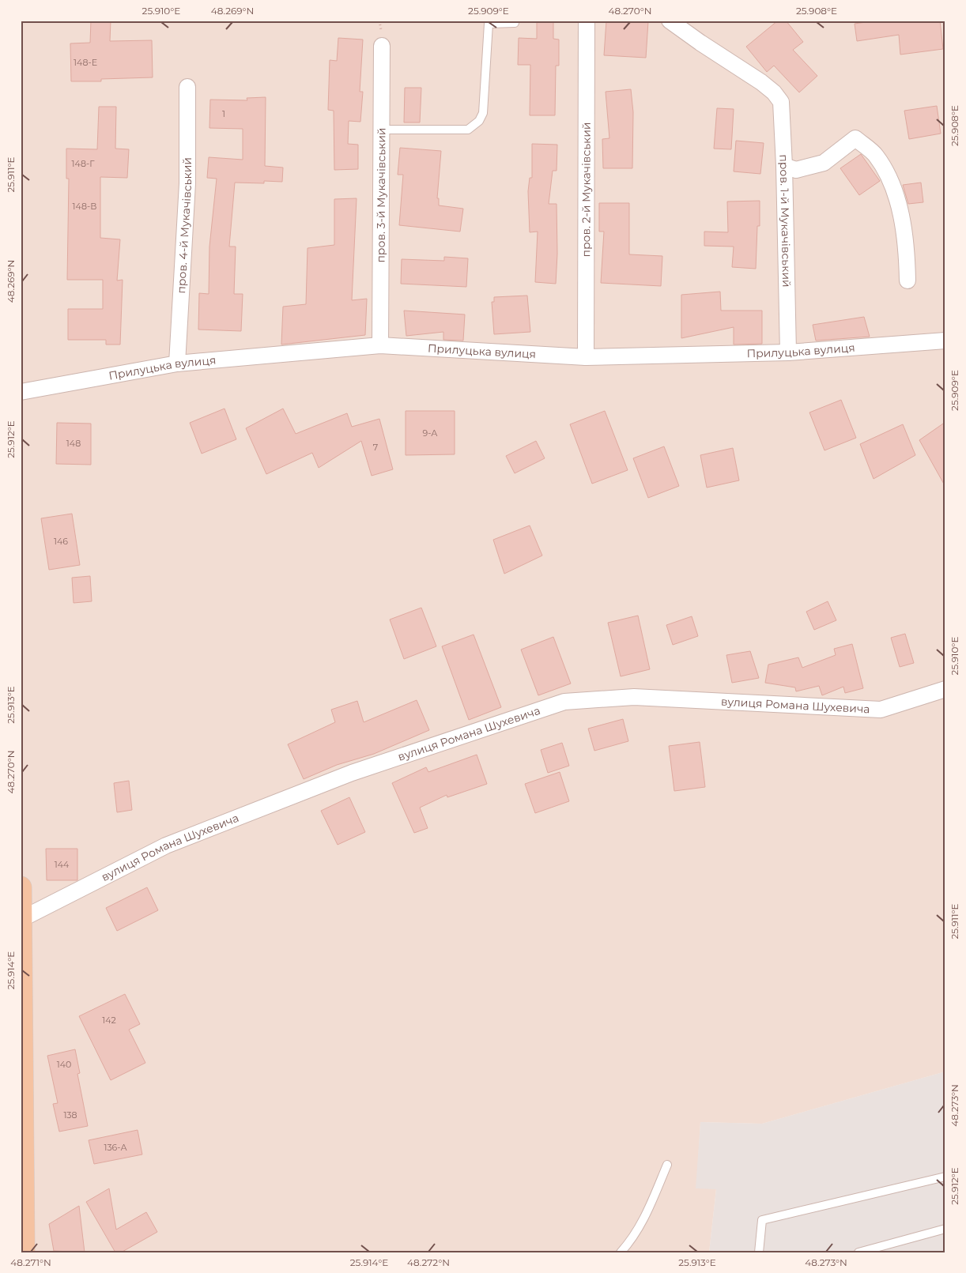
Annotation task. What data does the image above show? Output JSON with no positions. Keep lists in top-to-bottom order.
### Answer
{
  "streets": {
    "street": [
      "пров. 2-й Мукачівський",
      "пров. 3-й Мукачівський",
      "пров. 1-й Мукачівський",
      "пров. 4-й Мукачівський",
      "Прилуцька вулиця",
      "вулиця Романа Шухевича"
    ]
  },
  "crossings": [
    ["пров. 2-й Мукачівський", "Прилуцька вулиця"],
    ["пров. 3-й Мукачівський", "Прилуцька вулиця"],
    ["пров. 1-й Мукачівський", "Прилуцька вулиця"],
    ["пров. 4-й Мукачівський", "Прилуцька вулиця"]
  ],
  "house_numbers": [
    "148-Е",
    "1",
    "148-Г",
    "148-В",
    "9-А",
    "148",
    "7",
    "146",
    "144",
    "142",
    "140",
    "138",
    "136-А"
  ],
  "coordinates": [
    "25.910°E",
    "48.269°N",
    "25.909°E",
    "48.270°N",
    "25.908°E",
    "25.911°E",
    "25.912°E",
    "25.913°E",
    "25.914°E",
    "48.273°N",
    "48.271°N",
    "48.272°N"
  ]
}
